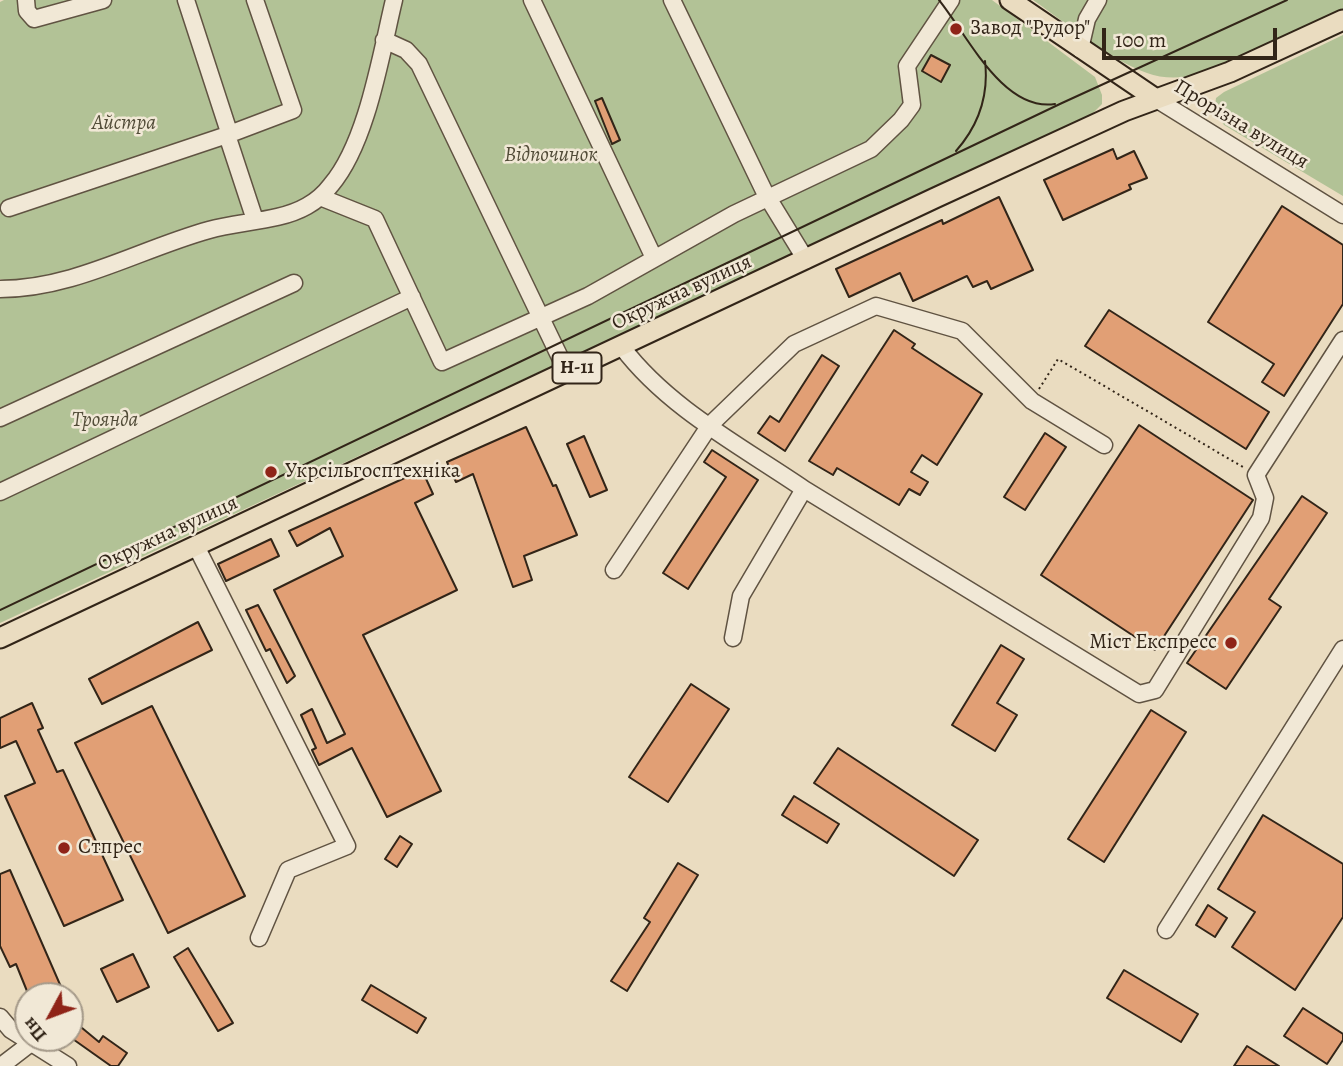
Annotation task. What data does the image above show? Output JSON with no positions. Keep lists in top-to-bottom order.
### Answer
{
  "streets": {
    "main road": ["Прорізна вулиця", "Окружна вулиця", "Н-11"]
  },
  "crossings": [
    ["Прорізна вулиця", "Окружна вулиця"],
    ["Прорізна вулиця", "Н-11"],
    ["Окружна вулиця", "Н-11"]
  ],
  "parks": ["Айстра", "Відпочинок", "Троянда"],
  "places": [
    "Завод \"Рудор\"",
    "Укрсільгосптехніка",
    "Міст Експресс",
    "Стпрес"
  ],
  "scale_bar": "100 m",
  "north": "bottom left"
}
